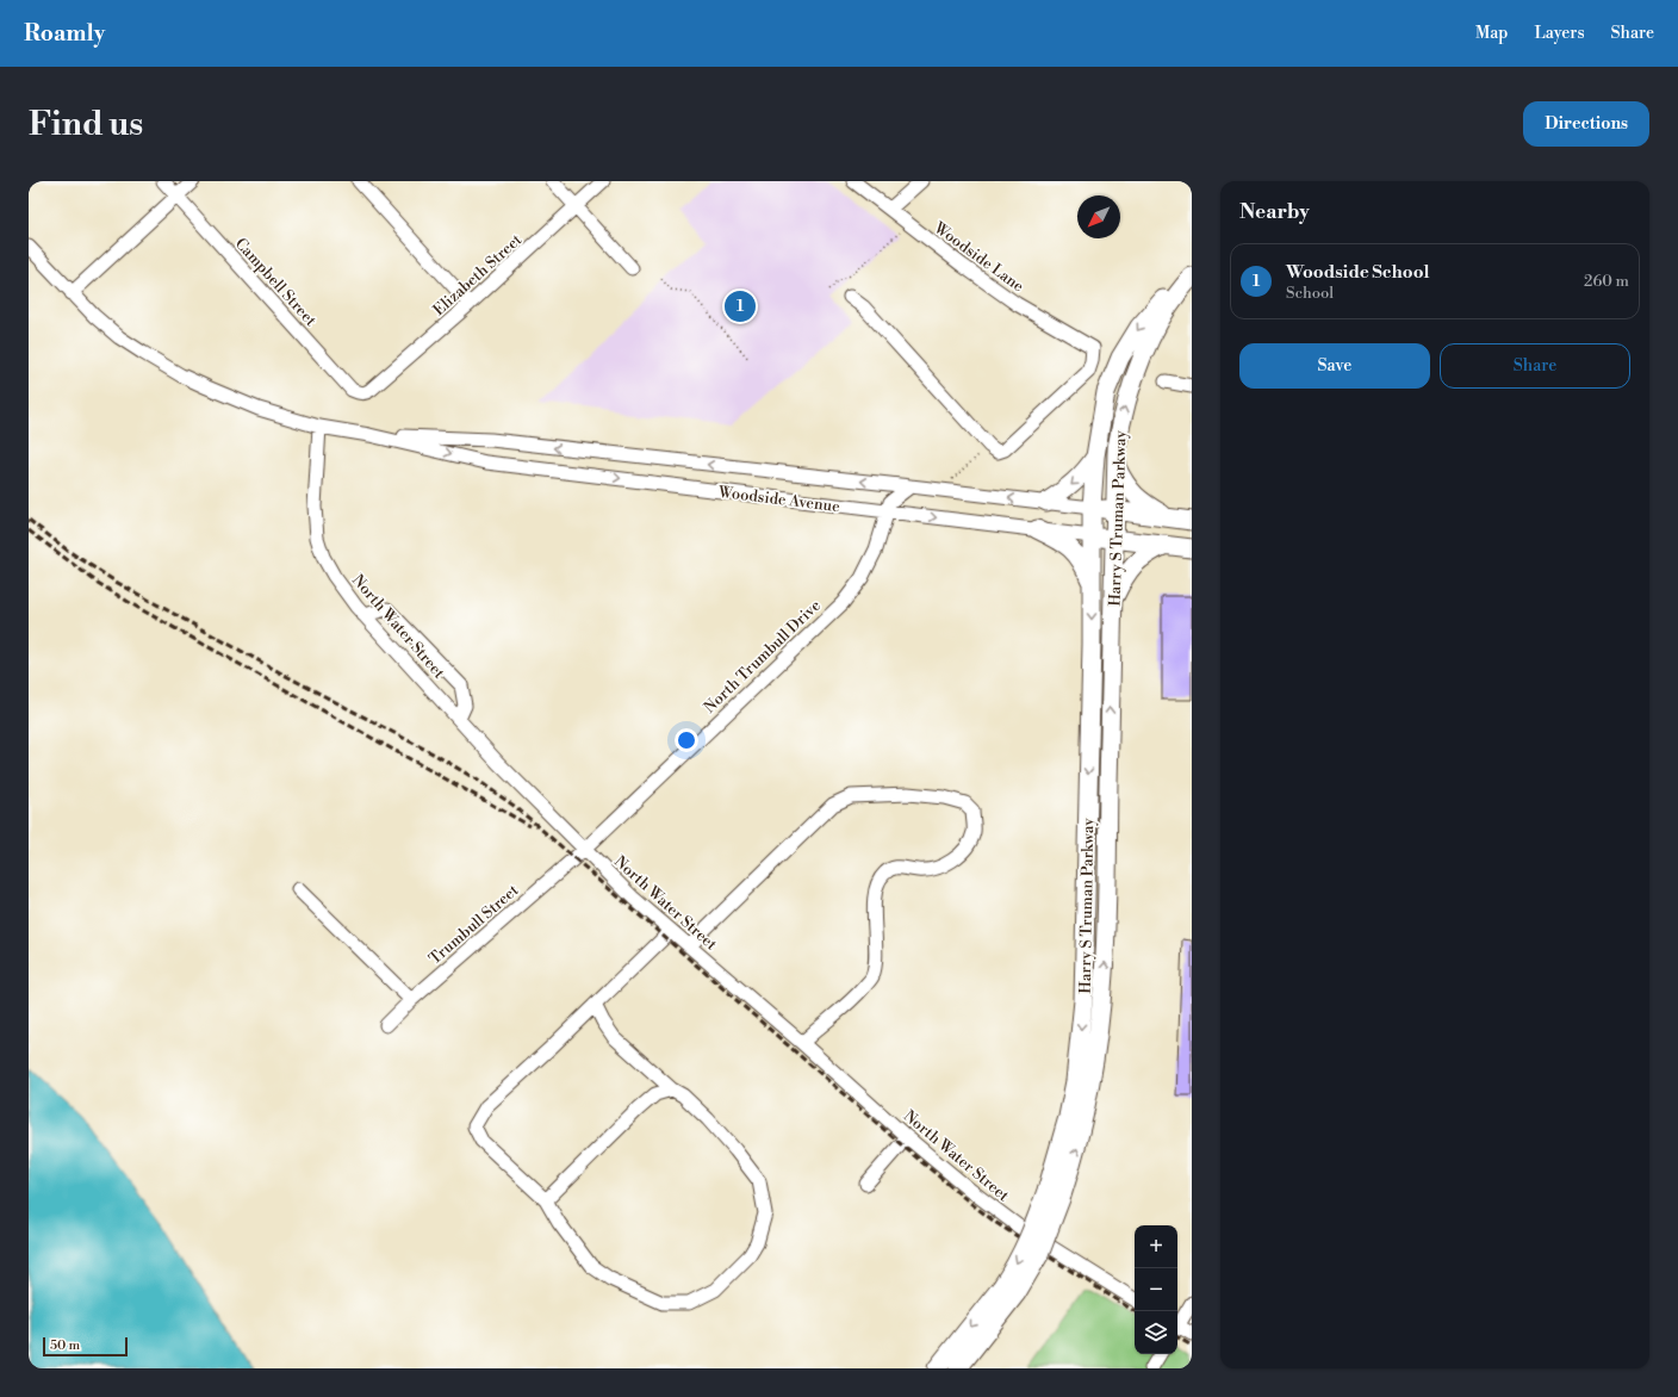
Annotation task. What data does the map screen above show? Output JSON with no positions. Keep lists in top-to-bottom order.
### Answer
{
  "streets": {
    "main road": ["Woodside Avenue", "Harry S Truman Parkway"],
    "street": [
      "Woodside Lane",
      "Elizabeth Street",
      "Campbell Street",
      "North Water Street",
      "North Trumbull Drive",
      "Trumbull Street"
    ]
  },
  "crossings": [
    ["Elizabeth Street", "Campbell Street"],
    ["Woodside Avenue", "Harry S Truman Parkway"],
    ["Woodside Avenue", "North Water Street"],
    ["Woodside Avenue", "North Trumbull Drive"],
    ["North Water Street", "North Trumbull Drive"],
    ["North Water Street", "Trumbull Street"],
    ["North Trumbull Drive", "Trumbull Street"]
  ],
  "scale_bar": "50 m",
  "north": "bottom left",
  "page": {
    "header": "Roamly",
    "nav": ["Map", "Layers", "Share"],
    "buttons": [
      "Directions",
      ["Save", "Share"]
    ],
    "title": "Find us",
    "heading": "Nearby",
    "list": [
      {
        "mark": "1",
        "name": "Woodside School",
        "note": "School",
        "value": "260 m"
      }
    ],
    "pins": "1",
    "map_buttons": ["+", "−"],
    "scale": "50 m"
  }
}
